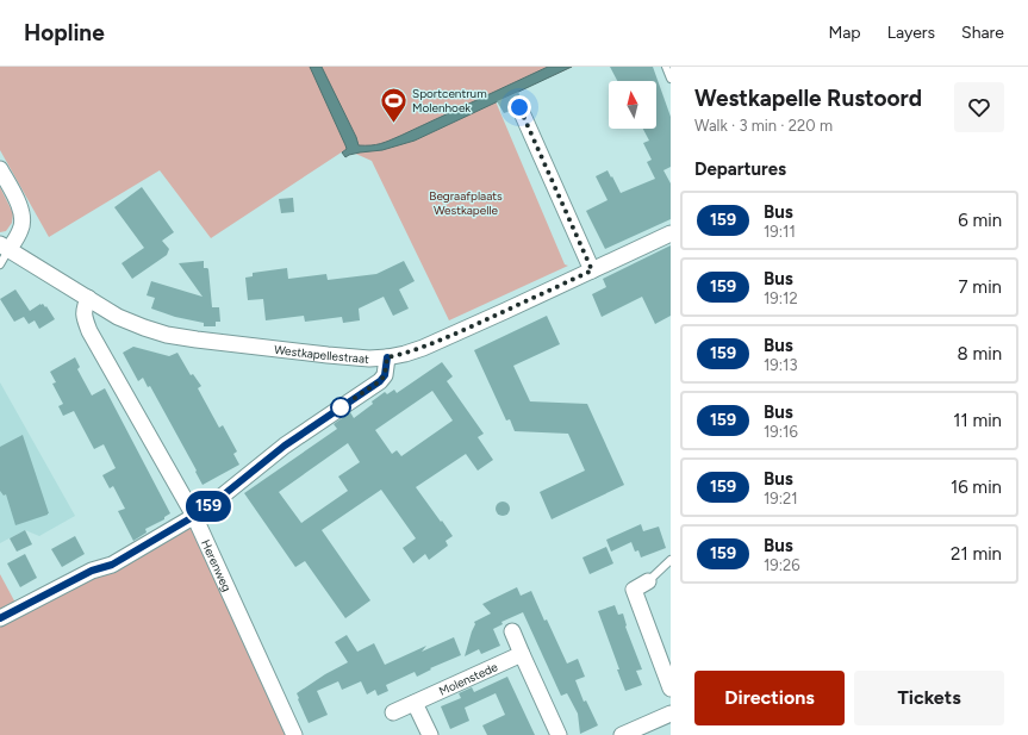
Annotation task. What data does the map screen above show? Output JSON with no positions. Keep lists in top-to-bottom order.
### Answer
{
  "streets": {
    "street": ["Westkapellestraat", "Herenweg", "Molenstede"]
  },
  "crossings": [
    ["Westkapellestraat", "Herenweg"]
  ],
  "parks": ["Begraafplaats Westkapelle"],
  "places": {
    "sports": ["Sportcentrum Molenhoek"]
  },
  "lines": ["bus line 159"],
  "north": "top",
  "page": {
    "header": "Hopline",
    "nav": ["Map", "Layers", "Share"],
    "on_map": "159",
    "heading": [
      ["Westkapelle Rustoord", "Walk · 3 min · 220 m"],
      "Departures"
    ],
    "list": [
      {
        "mark": "159",
        "name": "Bus",
        "note": "19:11",
        "value": "6 min"
      },
      {
        "mark": "159",
        "name": "Bus",
        "note": "19:12",
        "value": "7 min"
      },
      {
        "mark": "159",
        "name": "Bus",
        "note": "19:13",
        "value": "8 min"
      },
      {
        "mark": "159",
        "name": "Bus",
        "note": "19:16",
        "value": "11 min"
      },
      {
        "mark": "159",
        "name": "Bus",
        "note": "19:21",
        "value": "16 min"
      },
      {
        "mark": "159",
        "name": "Bus",
        "note": "19:26",
        "value": "21 min"
      }
    ],
    "buttons": ["Directions", "Tickets"]
  }
}
